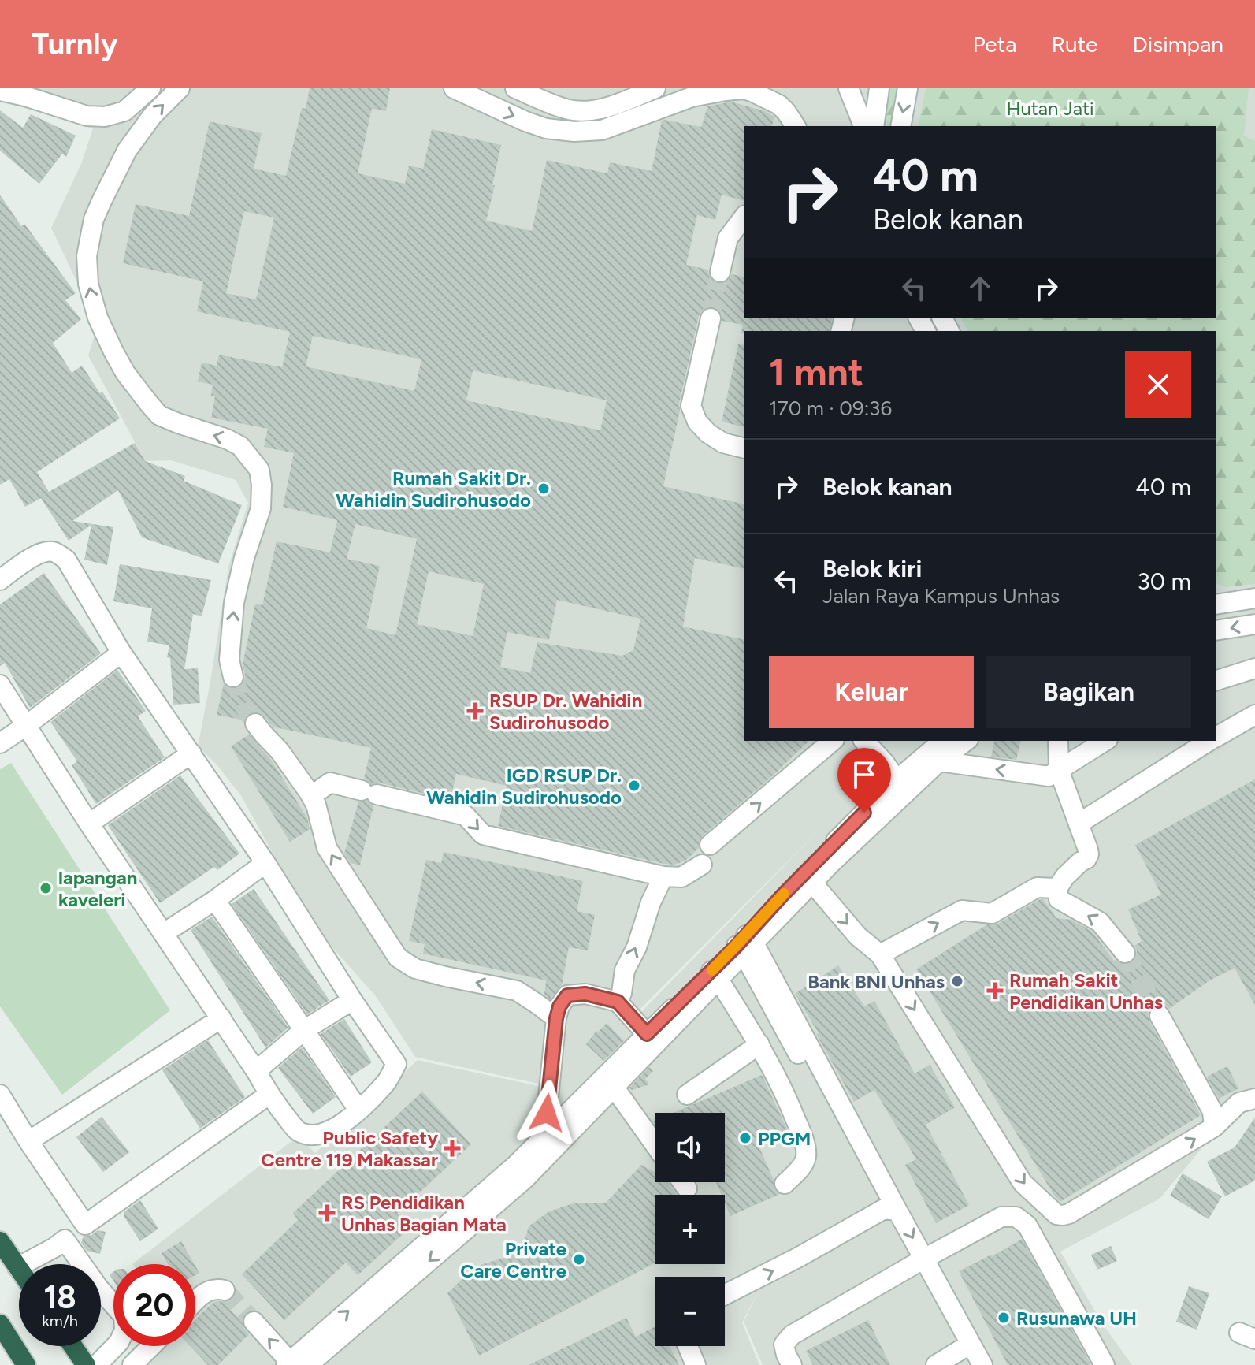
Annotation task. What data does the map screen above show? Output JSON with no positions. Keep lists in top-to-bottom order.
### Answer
{
  "parks": ["Hutan Jati"],
  "places": {
    "other": [
      "Rumah Sakit Dr. Wahidin Sudirohusodo",
      "IGD RSUP Dr. Wahidin Sudirohusodo",
      "lapangan kaveleri",
      "Bank BNI Unhas",
      "PPGM",
      "Private Care Centre",
      "Rusunawa UH"
    ],
    "health": [
      "RSUP Dr. Wahidin Sudirohusodo",
      "Rumah Sakit Pendidikan Unhas",
      "Public Safety Centre 119 Makassar",
      "RS Pendidikan Unhas Bagian Mata"
    ]
  },
  "page": {
    "header": "Turnly",
    "nav": ["Peta", "Rute", "Disimpan"],
    "turn": ["40 m", "Belok kanan"],
    "heading": ["1 mnt", "170 m · 09:36"],
    "list": [
      {
        "name": "Belok kanan",
        "value": "40 m"
      },
      {
        "name": "Belok kiri",
        "note": "Jalan Raya Kampus Unhas",
        "value": "30 m"
      }
    ],
    "buttons": ["Keluar", "Bagikan"],
    "map_buttons": ["+", "−"],
    "speed": "18 km/h",
    "limit": "20"
  }
}
